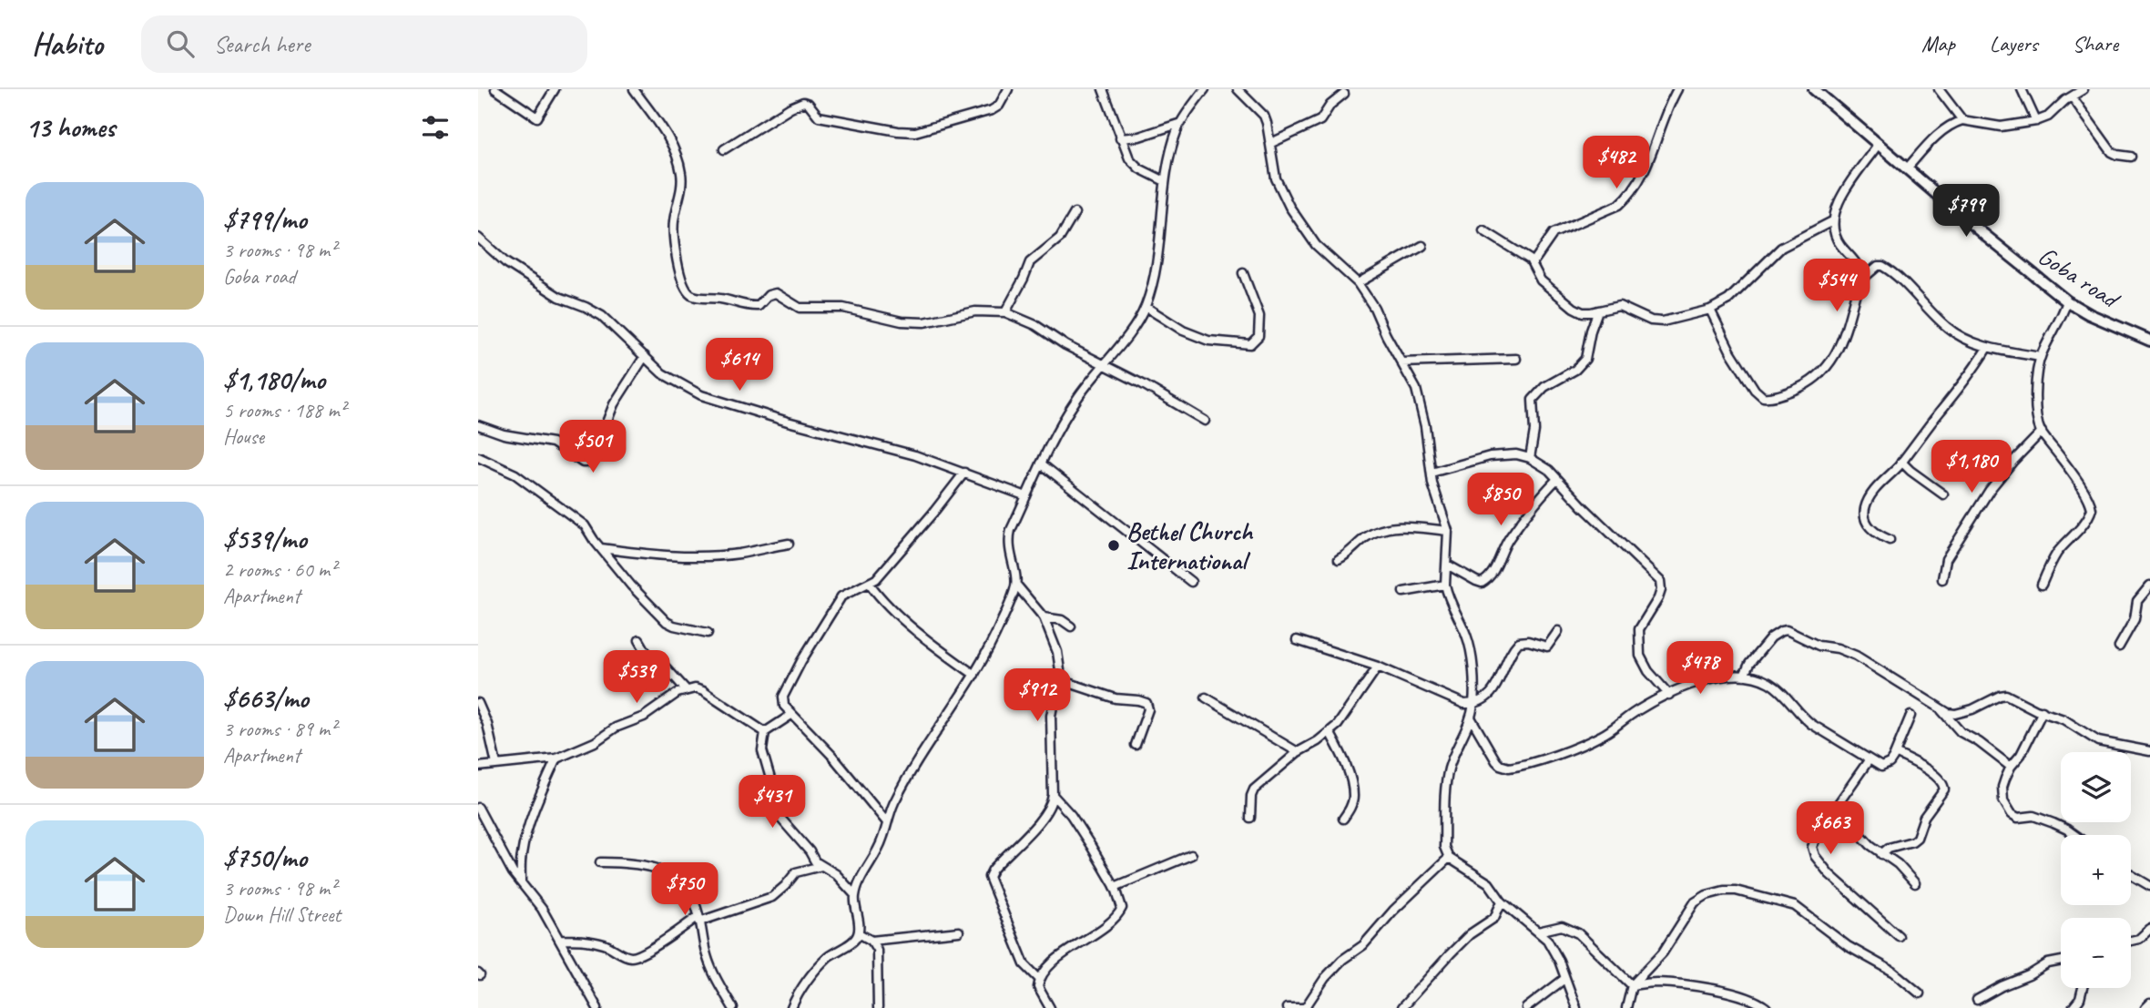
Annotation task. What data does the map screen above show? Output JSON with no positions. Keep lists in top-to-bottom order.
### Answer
{
  "streets": {
    "street": ["Goba road"]
  },
  "places": ["Bethel Church International"],
  "page": {
    "header": "Habito",
    "search": "Search here",
    "nav": ["Map", "Layers", "Share"],
    "heading": "13 homes",
    "price": [
      "$482",
      "$799",
      "$544",
      "$614",
      "$501",
      "$1,180",
      "$850",
      "$478",
      "$539",
      "$912",
      "$431",
      "$663",
      "$750"
    ],
    "list": [
      {
        "name": "$799/mo",
        "note": "3 rooms · 98 m² · Goba road"
      },
      {
        "name": "$1,180/mo",
        "note": "5 rooms · 188 m² · House"
      },
      {
        "name": "$539/mo",
        "note": "2 rooms · 60 m² · Apartment"
      },
      {
        "name": "$663/mo",
        "note": "3 rooms · 89 m² · Apartment"
      },
      {
        "name": "$750/mo",
        "note": "3 rooms · 98 m² · Down Hill Street"
      }
    ],
    "map_buttons": ["+", "−"]
  }
}
